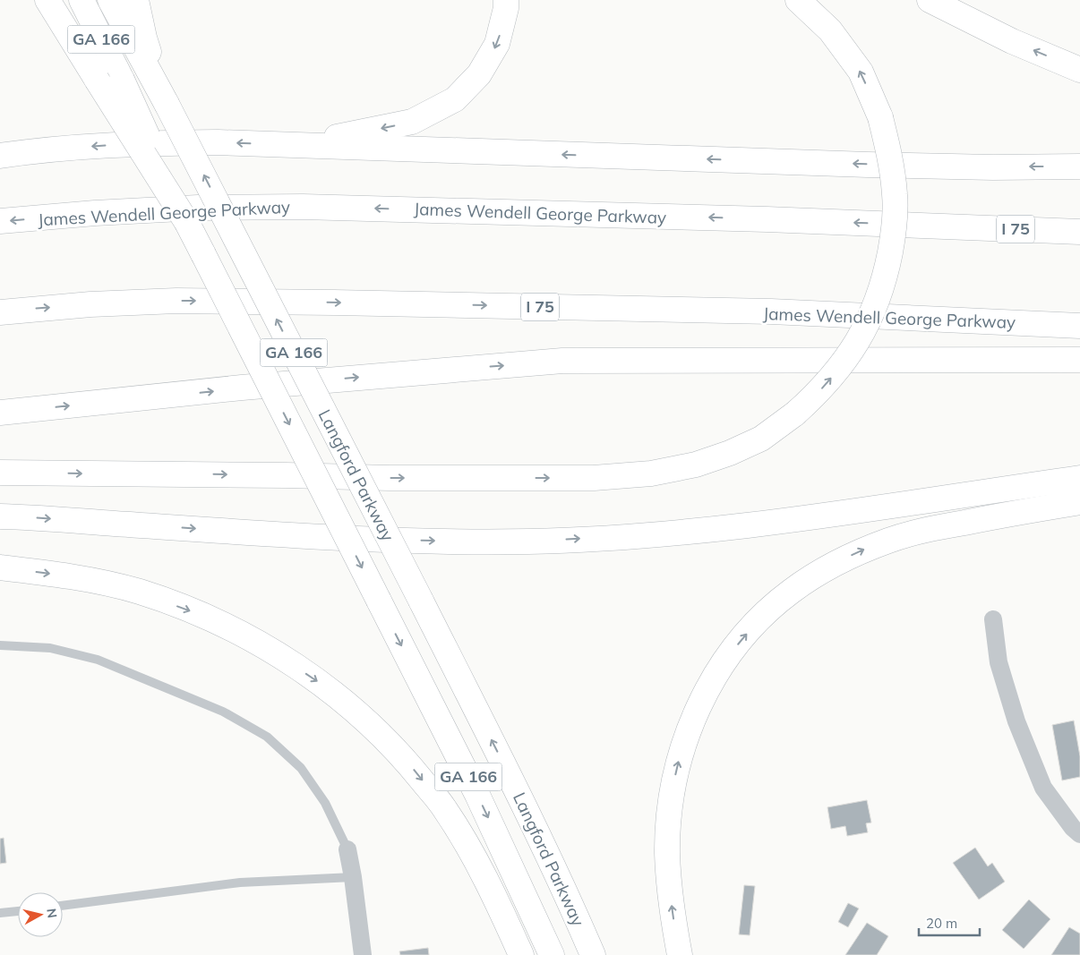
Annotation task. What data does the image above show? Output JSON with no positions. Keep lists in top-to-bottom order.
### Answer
{
  "streets": {
    "highway": [
      "GA 166",
      "James Wendell George Parkway",
      "I 75",
      "Langford Parkway"
    ]
  },
  "crossings": [
    ["GA 166", "Langford Parkway"]
  ],
  "scale_bar": "20 m",
  "north": "right"
}
